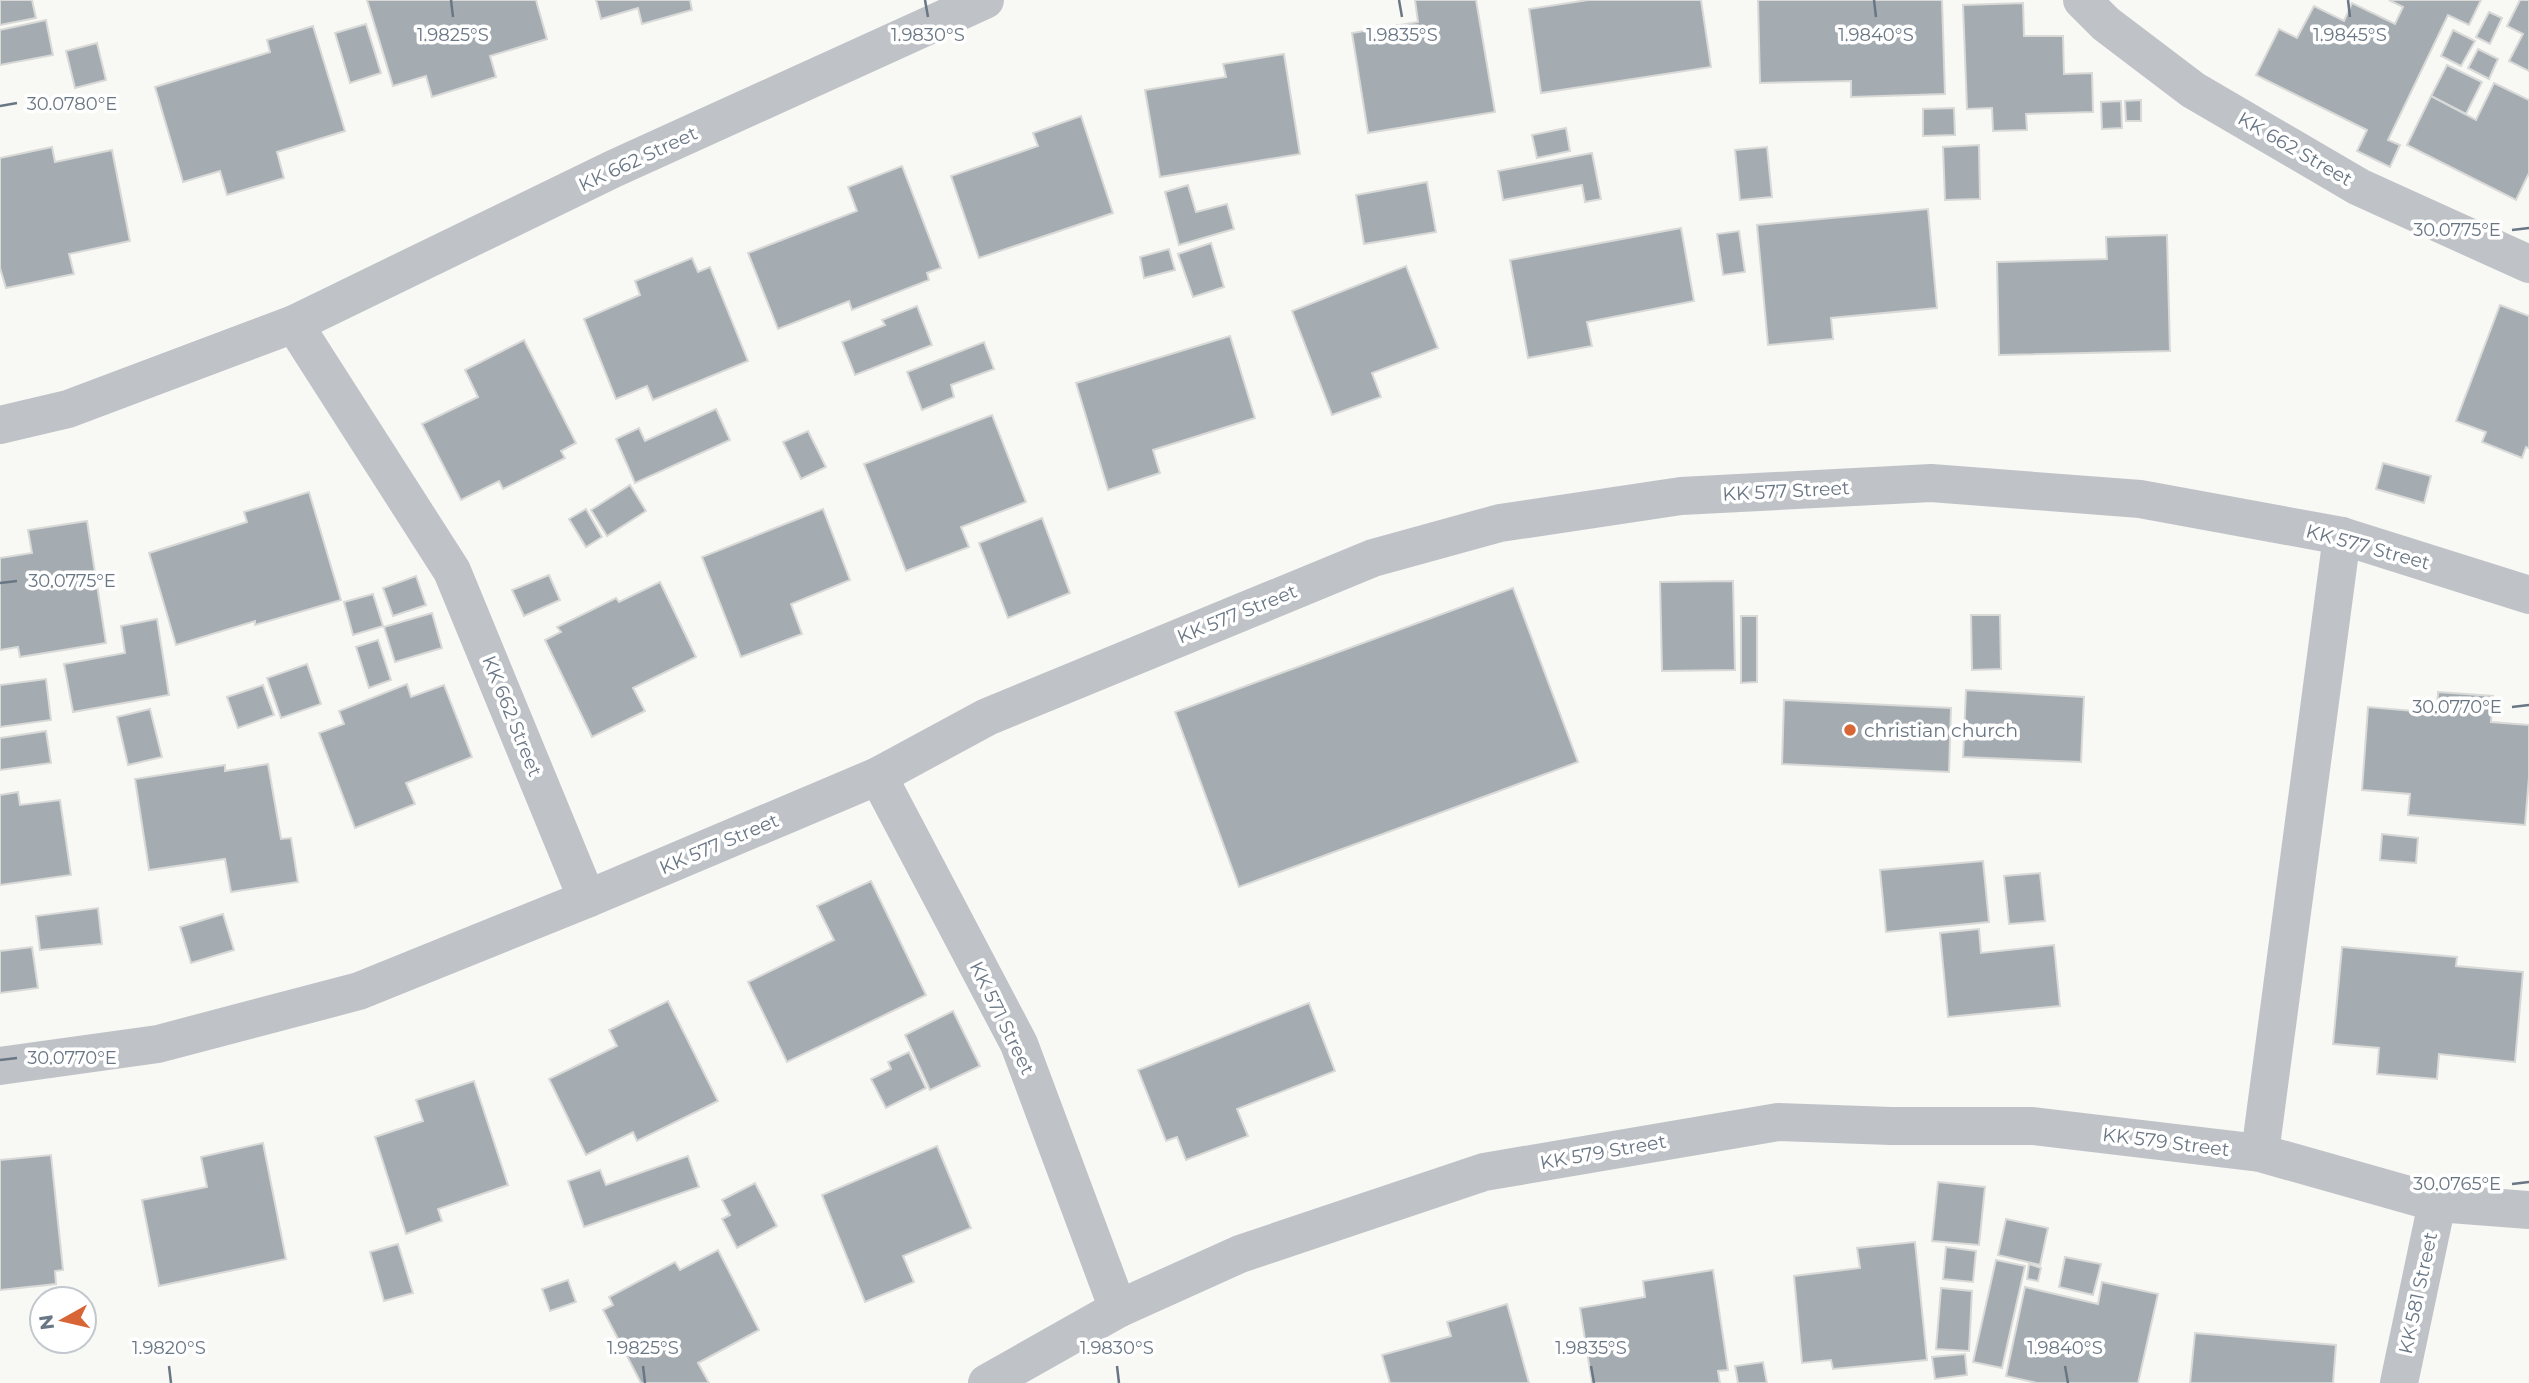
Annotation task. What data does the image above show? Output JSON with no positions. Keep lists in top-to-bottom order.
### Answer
{
  "streets": {
    "street": [
      "KK 662 Street",
      "KK 577 Street",
      "KK 571 Street",
      "KK 579 Street",
      "KK 581 Street"
    ]
  },
  "crossings": [
    ["KK 662 Street", "KK 577 Street"],
    ["KK 577 Street", "KK 571 Street"],
    ["KK 571 Street", "KK 579 Street"],
    ["KK 579 Street", "KK 581 Street"]
  ],
  "places": ["christian church"],
  "north": "left",
  "coordinates": [
    "1.9825°S",
    "1.9830°S",
    "1.9835°S",
    "1.9840°S",
    "1.9845°S",
    "30.0780°E",
    "30.0775°E",
    "30.0770°E",
    "30.0765°E",
    "1.9820°S"
  ]
}
